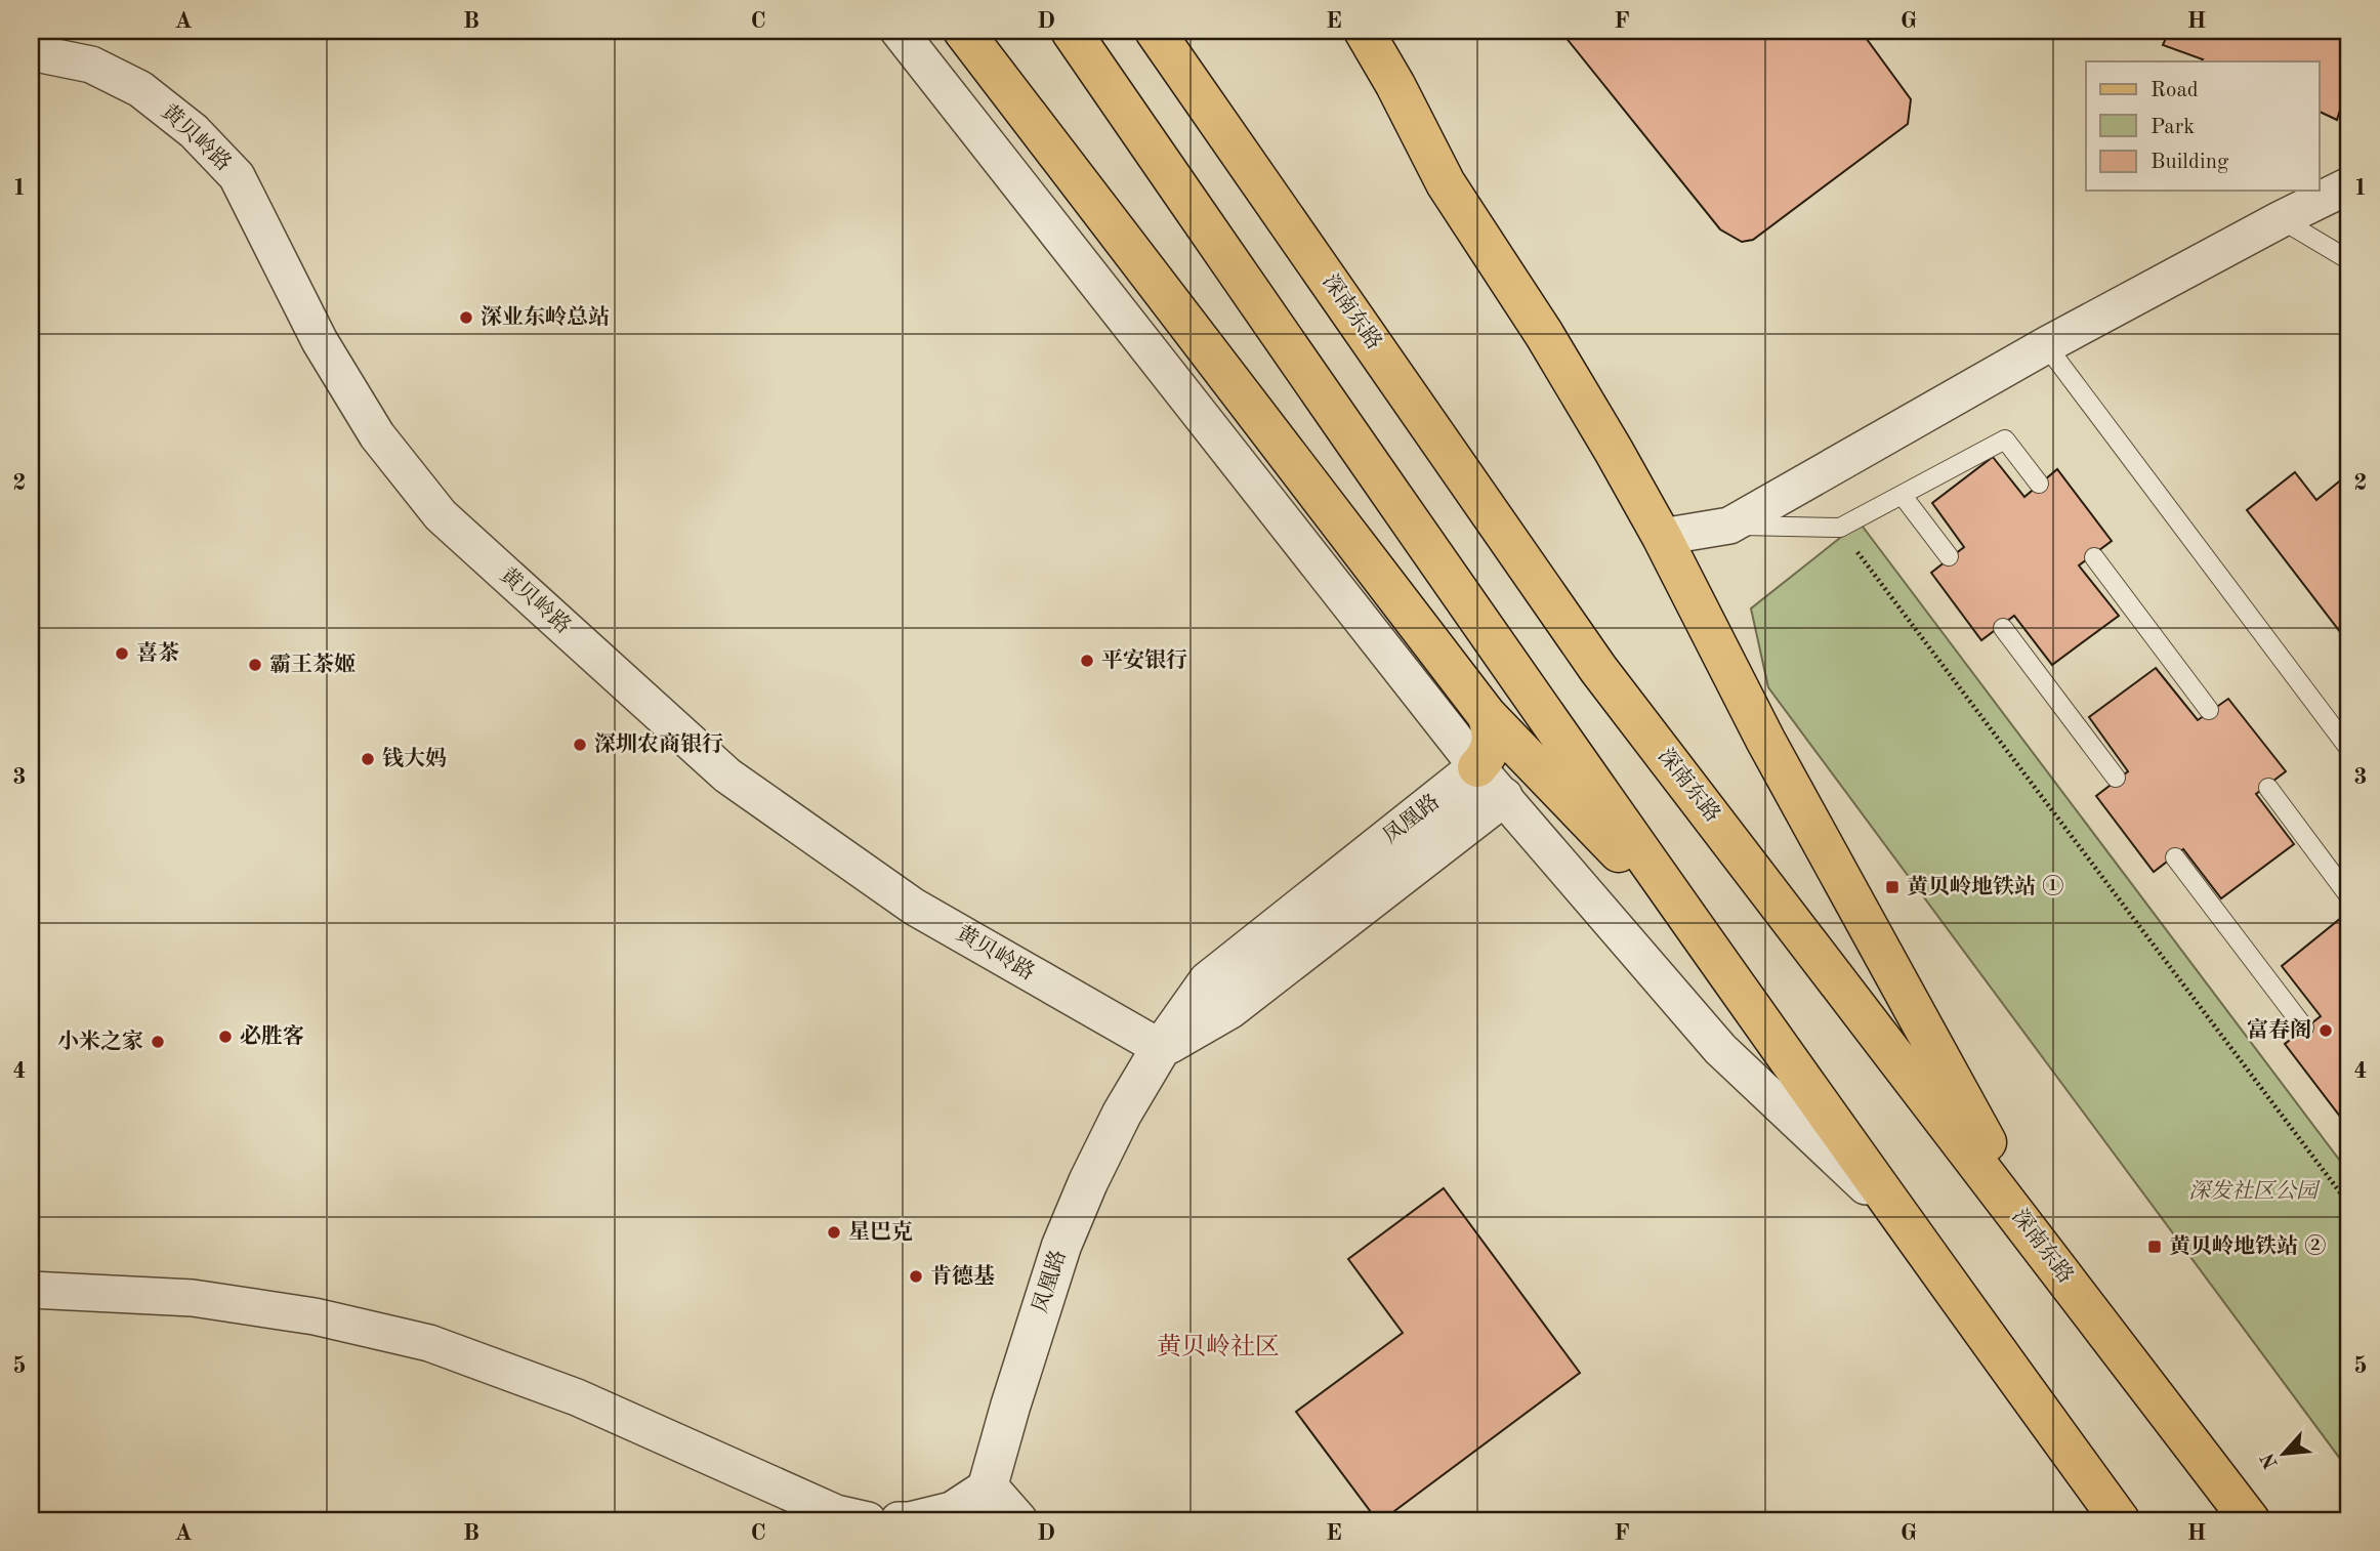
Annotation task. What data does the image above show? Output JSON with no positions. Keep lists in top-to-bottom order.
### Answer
{
  "streets": {
    "main road": ["深南东路"],
    "street": ["黄贝岭路", "凤凰路"]
  },
  "crossings": [
    ["黄贝岭路", "凤凰路"]
  ],
  "districts": ["黄贝岭社区"],
  "parks": ["深发社区公园"],
  "places": {
    "other": [
      "深业东岭总站",
      "喜茶",
      "平安银行",
      "霸王茶姬",
      "深圳农商银行",
      "钱大妈",
      "富春阁",
      "必胜客",
      "小米之家",
      "星巴克",
      "肯德基"
    ],
    "transit": ["黄贝岭地铁站 ①", "黄贝岭地铁站 ②"]
  },
  "legend": ["Road", "Park", "Building"],
  "north": "bottom left",
  "grid": {
    "columns": [
      "A",
      "B",
      "C",
      "D",
      "E",
      "F",
      "G",
      "H"
    ],
    "rows": [
      "1",
      "2",
      "3",
      "4",
      "5"
    ]
  }
}
